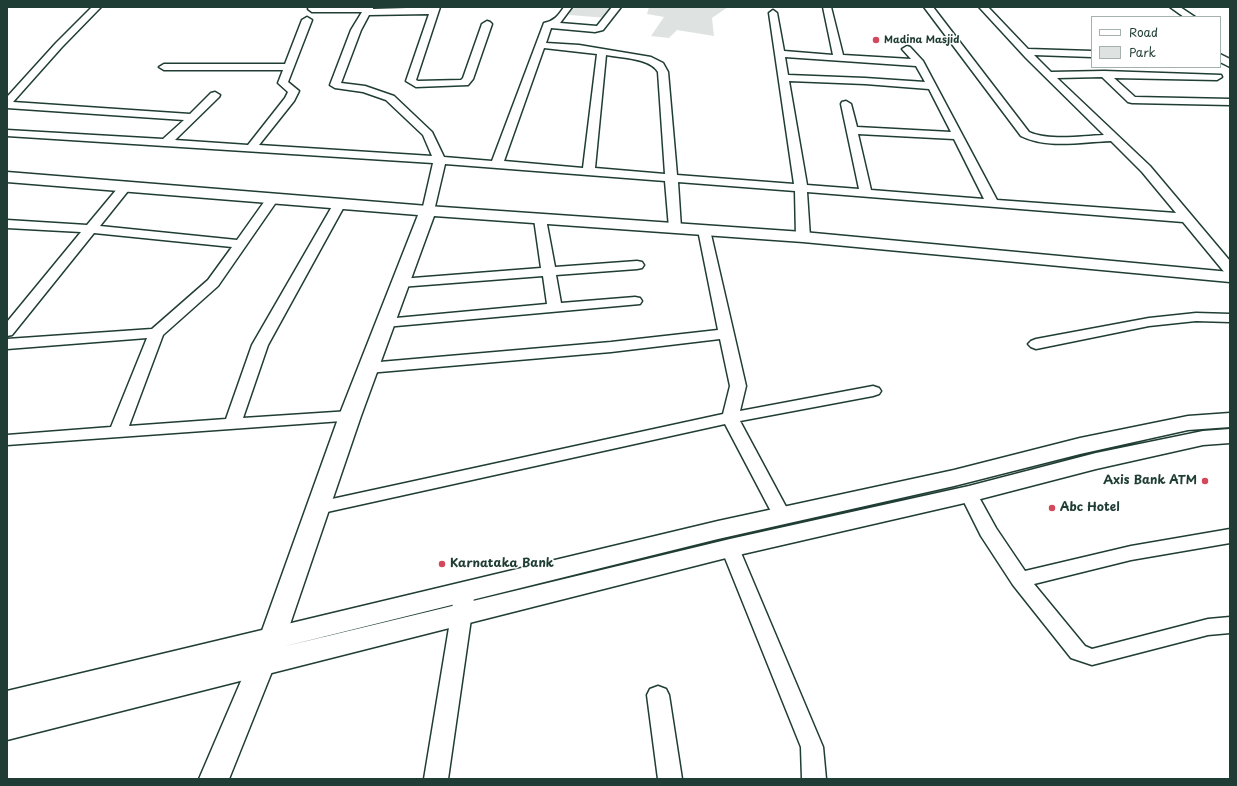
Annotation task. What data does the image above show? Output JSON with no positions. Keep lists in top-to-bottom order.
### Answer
{
  "places": [
    "Madina Masjid",
    "Axis Bank ATM",
    "Abc Hotel",
    "Karnataka Bank"
  ],
  "legend": ["Road", "Park"]
}
